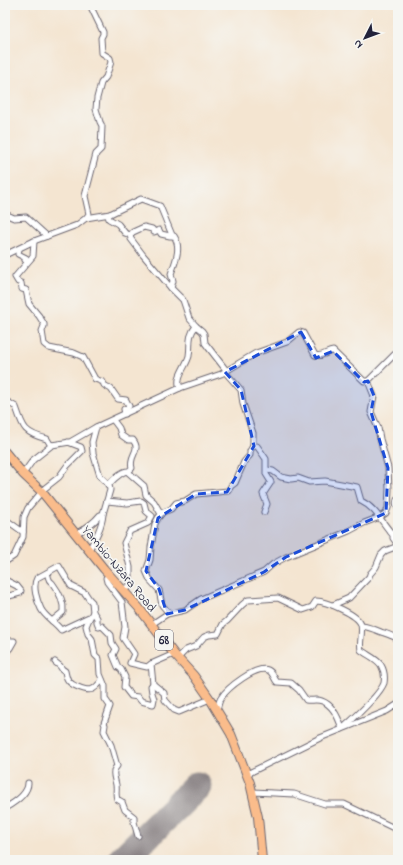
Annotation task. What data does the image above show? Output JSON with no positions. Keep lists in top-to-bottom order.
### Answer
{
  "streets": {
    "main road": ["Yambio-Nzara Road", "68"]
  },
  "north": "bottom left"
}
